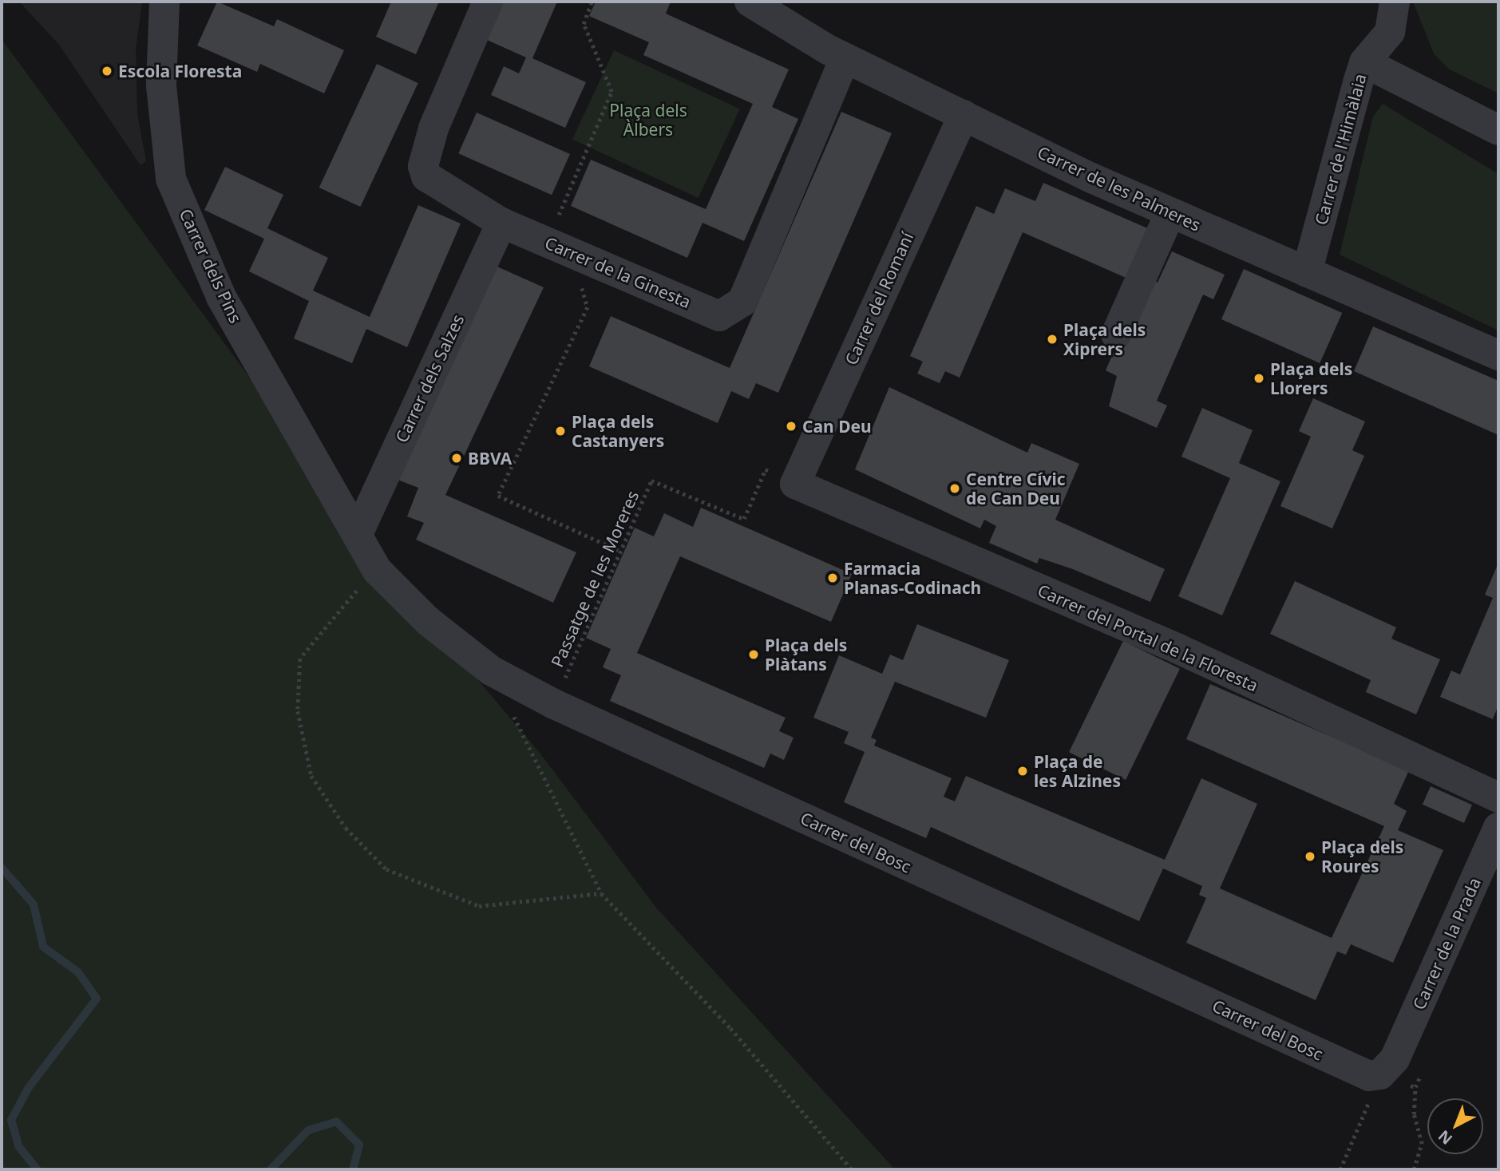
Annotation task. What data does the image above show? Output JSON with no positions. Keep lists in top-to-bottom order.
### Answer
{
  "streets": {
    "street": [
      "Carrer de l'Himàlaia",
      "Carrer de les Palmeres",
      "Carrer dels Pins",
      "Carrer de la Ginesta",
      "Carrer del Romaní",
      "Carrer dels Salzes",
      "Carrer del Portal de la Floresta",
      "Carrer del Bosc",
      "Carrer de la Prada"
    ],
    "path": ["Passatge de les Moreres"]
  },
  "crossings": [
    ["Carrer de l'Himàlaia", "Carrer de les Palmeres"],
    ["Carrer de les Palmeres", "Carrer de la Ginesta"],
    ["Carrer de les Palmeres", "Carrer del Romaní"],
    ["Carrer dels Pins", "Carrer dels Salzes"],
    ["Carrer dels Pins", "Carrer del Bosc"],
    ["Carrer de la Ginesta", "Carrer dels Salzes"],
    ["Carrer del Romaní", "Passatge de les Moreres"],
    ["Carrer del Romaní", "Carrer del Portal de la Floresta"],
    ["Carrer dels Salzes", "Carrer del Bosc"],
    ["Passatge de les Moreres", "Carrer del Portal de la Floresta"],
    ["Passatge de les Moreres", "Carrer del Bosc"],
    ["Carrer del Bosc", "Carrer de la Prada"]
  ],
  "parks": ["Plaça dels Àlbers"],
  "places": [
    "Escola Floresta",
    "Plaça dels Xiprers",
    "Plaça dels Llorers",
    "Can Deu",
    "Plaça dels Castanyers",
    "BBVA",
    "Centre Cívic de Can Deu",
    "Farmacia Planas-Codinach",
    "Plaça dels Plàtans",
    "Plaça de les Alzines",
    "Plaça dels Roures"
  ],
  "north": "bottom left"
}
